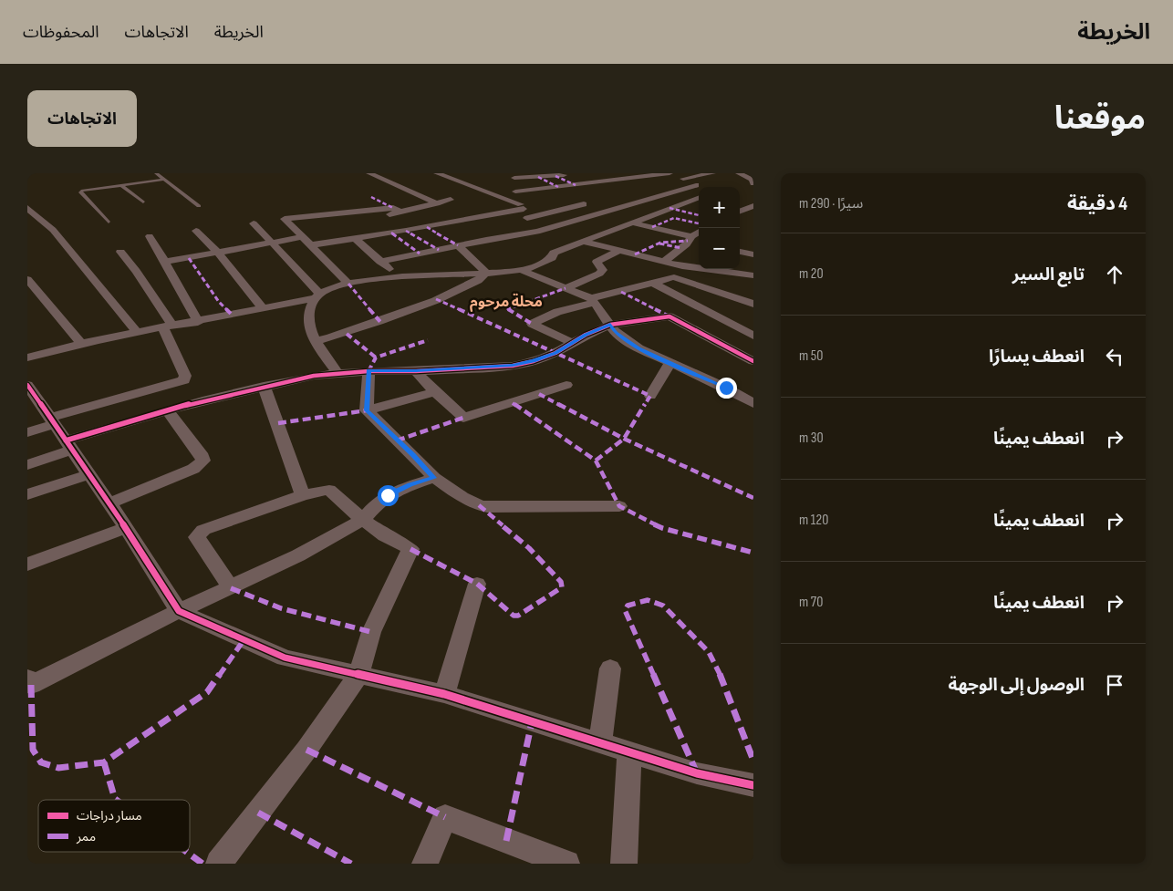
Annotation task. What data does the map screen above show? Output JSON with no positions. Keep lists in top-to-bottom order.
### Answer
{
  "districts": ["محلة مرحوم"],
  "legend": ["مسار دراجات", "ممر"],
  "page": {
    "header": "الخريطة",
    "nav": ["الخريطة", "الاتجاهات", "المحفوظات"],
    "title": "موقعنا",
    "buttons": "الاتجاهات",
    "heading": ["4 دقيقة", "سيرًا · 290 m"],
    "map_buttons": ["+", "−"],
    "list": [
      ["تابع السير", "20 m"],
      ["انعطف يسارًا", "50 m"],
      ["انعطف يمينًا", "30 m"],
      ["انعطف يمينًا", "120 m"],
      ["انعطف يمينًا", "70 m"],
      "الوصول إلى الوجهة"
    ]
  }
}
